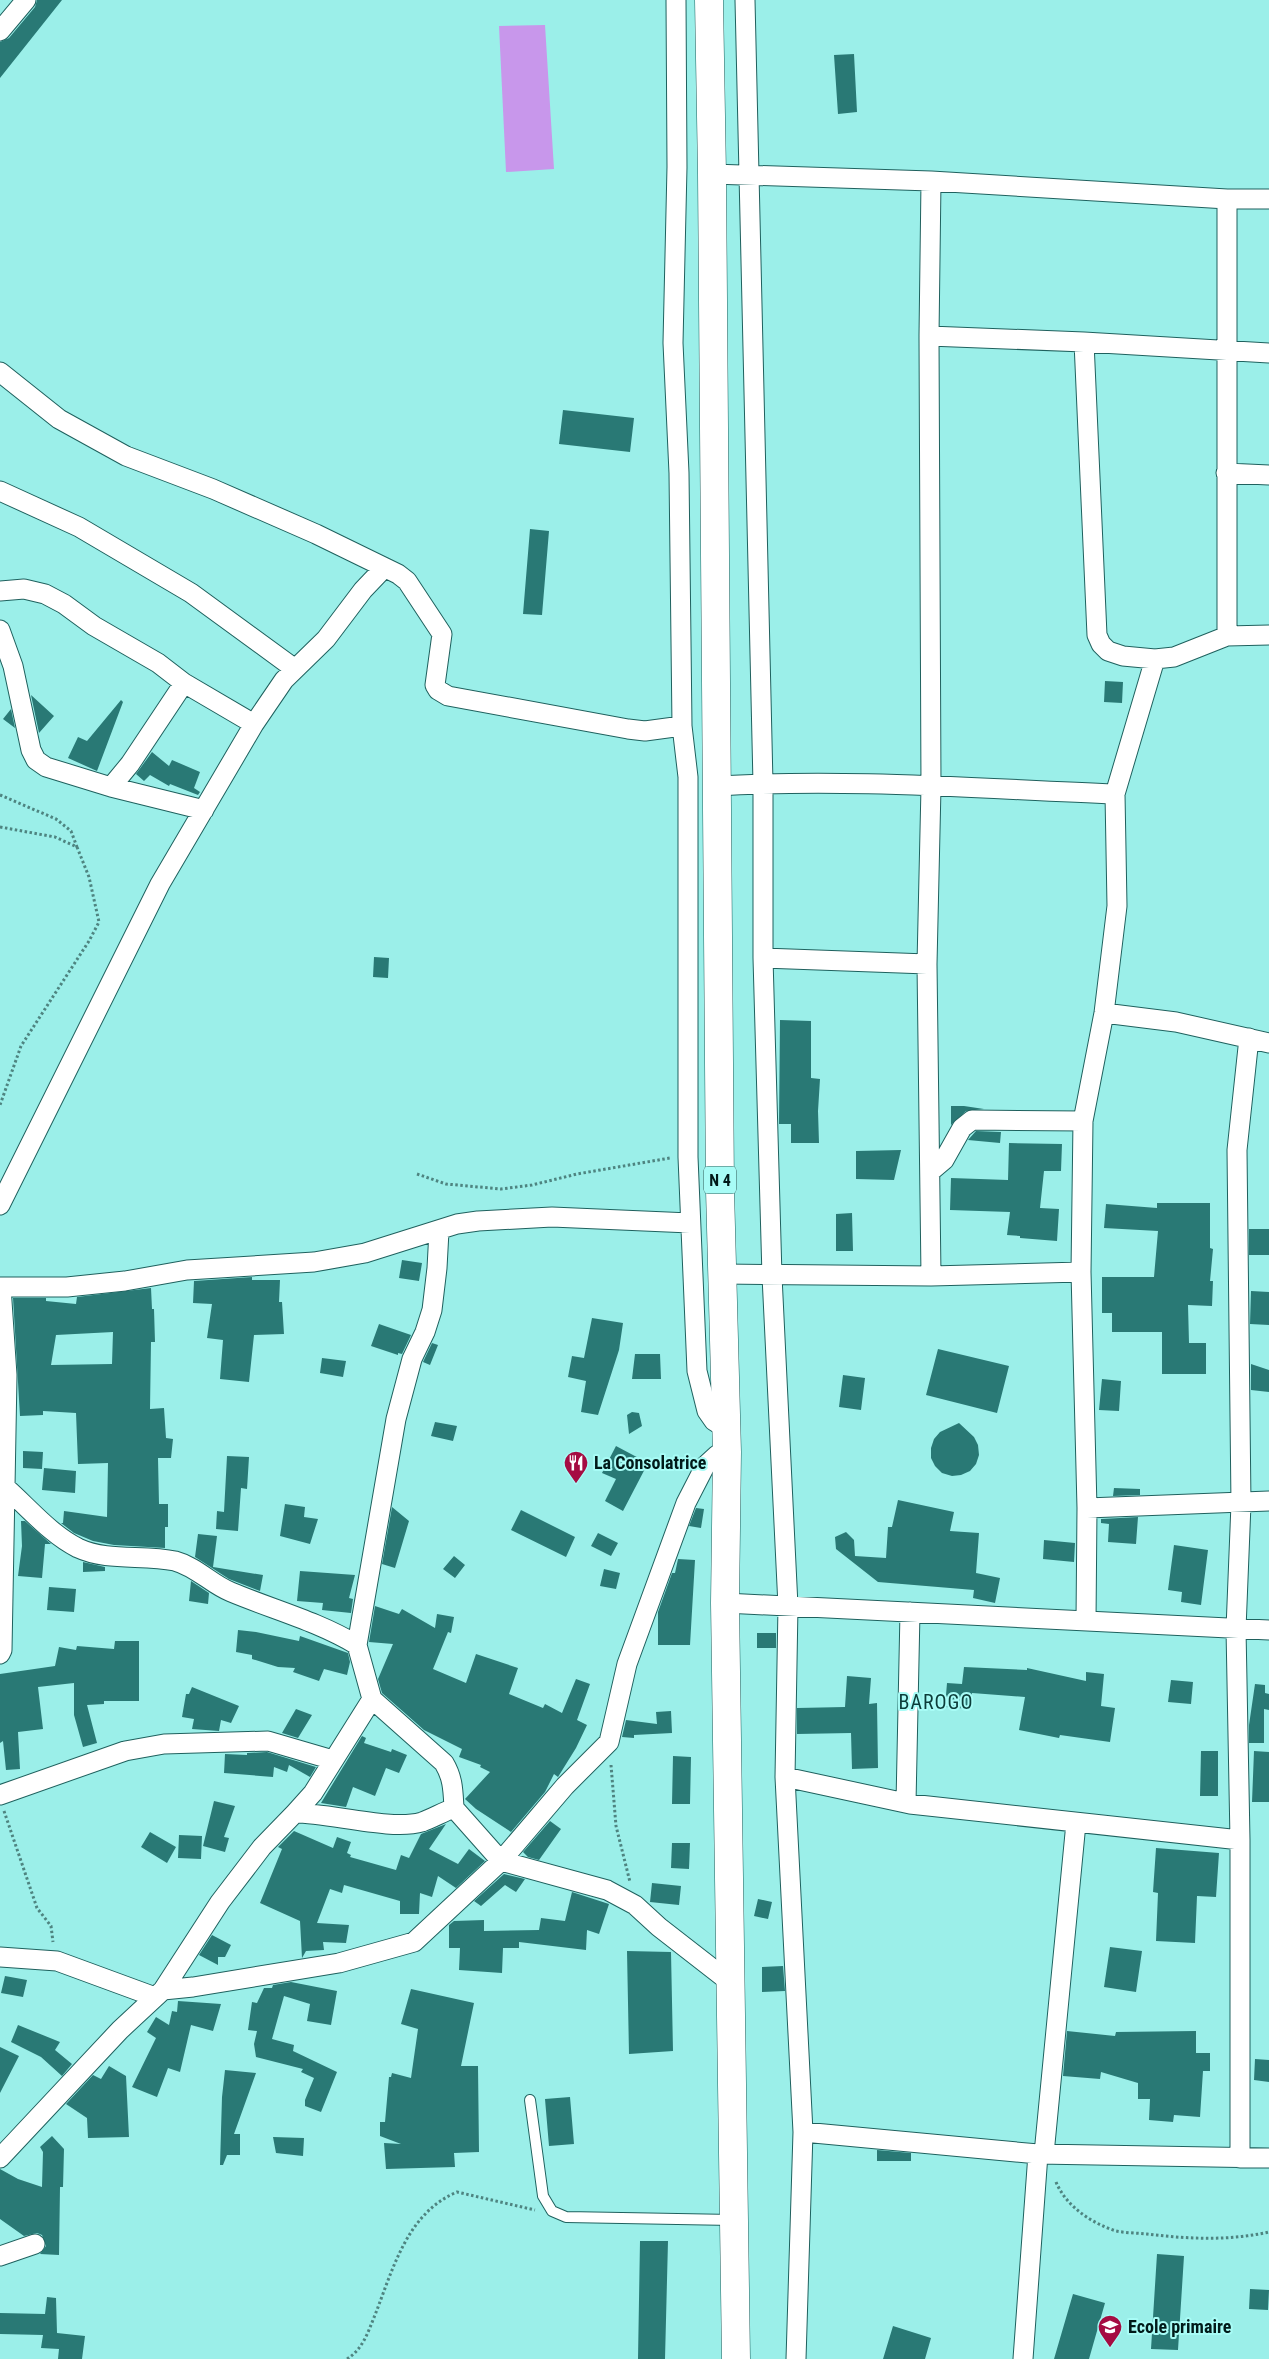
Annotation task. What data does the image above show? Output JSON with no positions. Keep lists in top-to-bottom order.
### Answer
{
  "streets": {
    "highway": ["N 4"]
  },
  "districts": ["BAROGO"],
  "places": {
    "restaurant": ["La Consolatrice"],
    "school or university": ["Ecole primaire"]
  }
}
